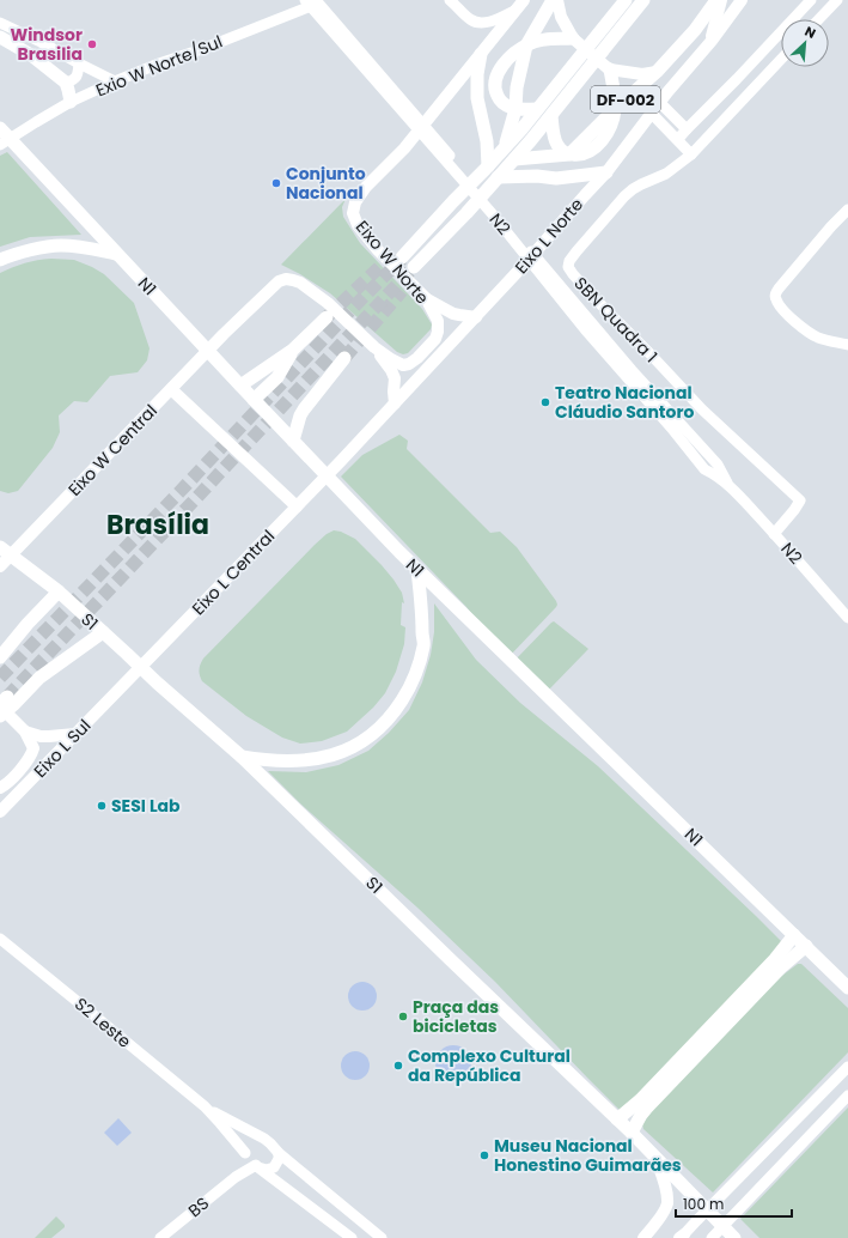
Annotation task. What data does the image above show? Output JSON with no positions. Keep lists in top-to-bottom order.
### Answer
{
  "streets": {
    "highway": ["DF-002", "N1", "S1"],
    "main road": [
      "Exio W Norte/Sul",
      "N2",
      "Eixo L Norte",
      "Eixo W Norte",
      "SBN Quadra 1",
      "Eixo W Central",
      "Eixo L Central",
      "Eixo L Sul",
      "S2 Leste",
      "BS"
    ]
  },
  "crossings": [
    ["N2", "SBN Quadra 1"],
    ["Eixo L Norte", "Eixo L Central"],
    ["Eixo W Norte", "Eixo W Central"],
    ["Eixo L Central", "Eixo L Sul"],
    ["S2 Leste", "BS"]
  ],
  "districts": ["Brasília"],
  "places": [
    "Windsor Brasilia",
    "Conjunto Nacional",
    "Teatro Nacional Cláudio Santoro",
    "SESI Lab",
    "Praça das bicicletas",
    "Complexo Cultural da República",
    "Museu Nacional Honestino Guimarães"
  ],
  "scale_bar": "100 m",
  "north": "top right"
}
